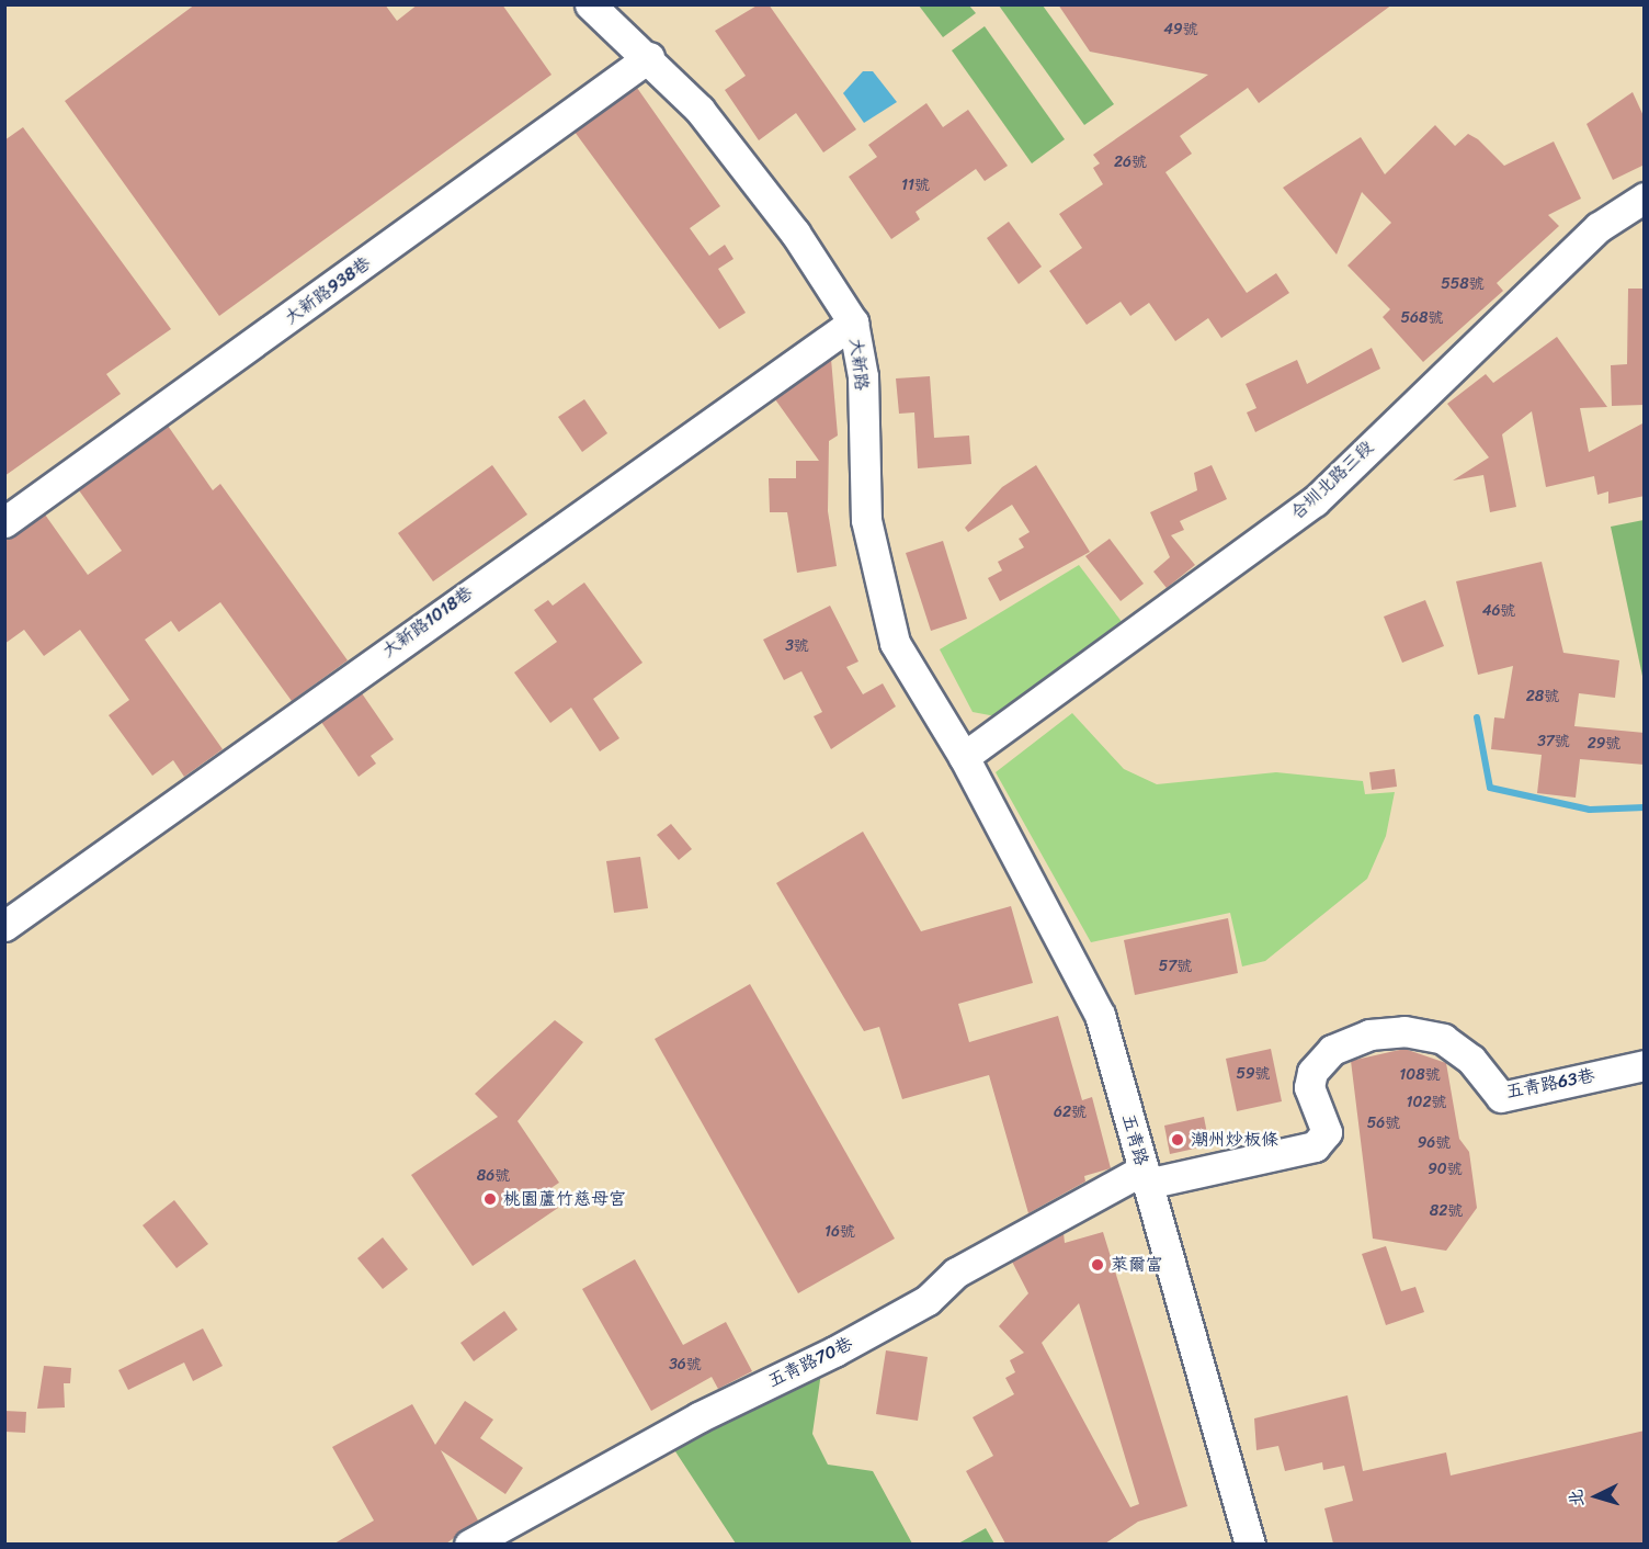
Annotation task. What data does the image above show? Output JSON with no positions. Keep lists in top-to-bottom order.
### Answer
{
  "streets": {
    "street": [
      "大新路938巷",
      "大新路",
      "合圳北路三段",
      "大新路1018巷",
      "五青路63巷",
      "五青路",
      "五青路70巷"
    ]
  },
  "crossings": [
    ["大新路938巷", "大新路"],
    ["大新路", "合圳北路三段"],
    ["大新路", "大新路1018巷"],
    ["大新路", "五青路"],
    ["合圳北路三段", "五青路"],
    ["五青路63巷", "五青路"],
    ["五青路63巷", "五青路70巷"],
    ["五青路", "五青路70巷"]
  ],
  "places": ["潮州炒板條", "桃園蘆竹慈母宮", "萊爾富"],
  "house_numbers": [
    "49號",
    "26號",
    "11號",
    "558號",
    "568號",
    "46號",
    "3號",
    "28號",
    "37號",
    "29號",
    "57號",
    "59號",
    "108號",
    "102號",
    "62號",
    "56號",
    "96號",
    "90號",
    "86號",
    "82號",
    "16號",
    "36號"
  ],
  "north": "left"
}
